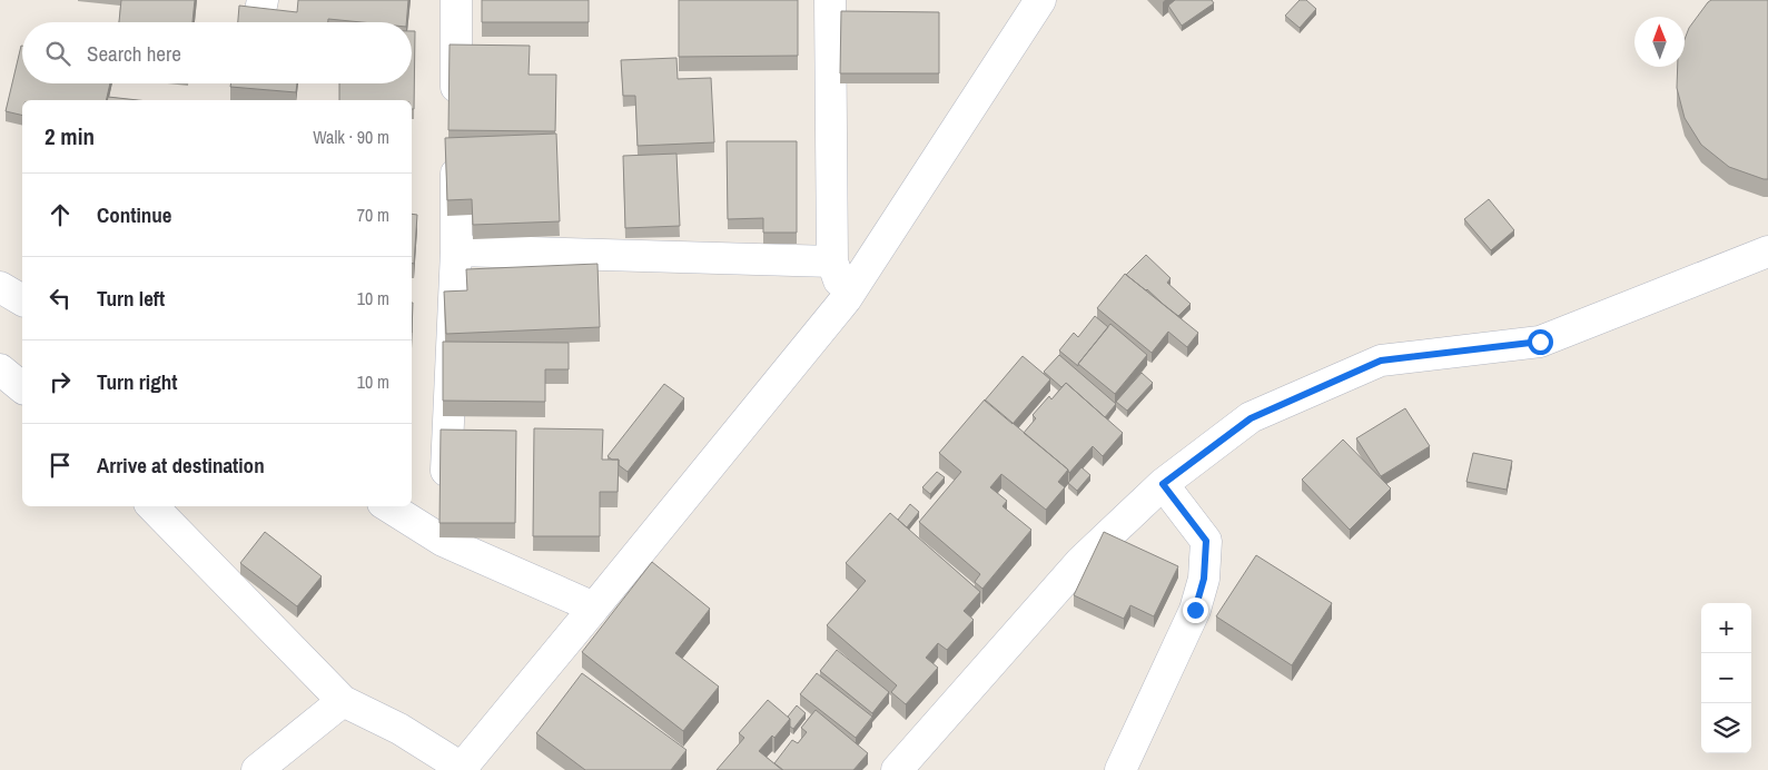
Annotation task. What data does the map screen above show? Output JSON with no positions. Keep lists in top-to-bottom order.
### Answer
{
  "north": "top",
  "page": {
    "search": "Search here",
    "heading": ["2 min", "Walk · 90 m"],
    "list": [
      ["Continue", "70 m"],
      ["Turn left", "10 m"],
      ["Turn right", "10 m"],
      "Arrive at destination"
    ],
    "map_buttons": ["+", "−"]
  }
}
